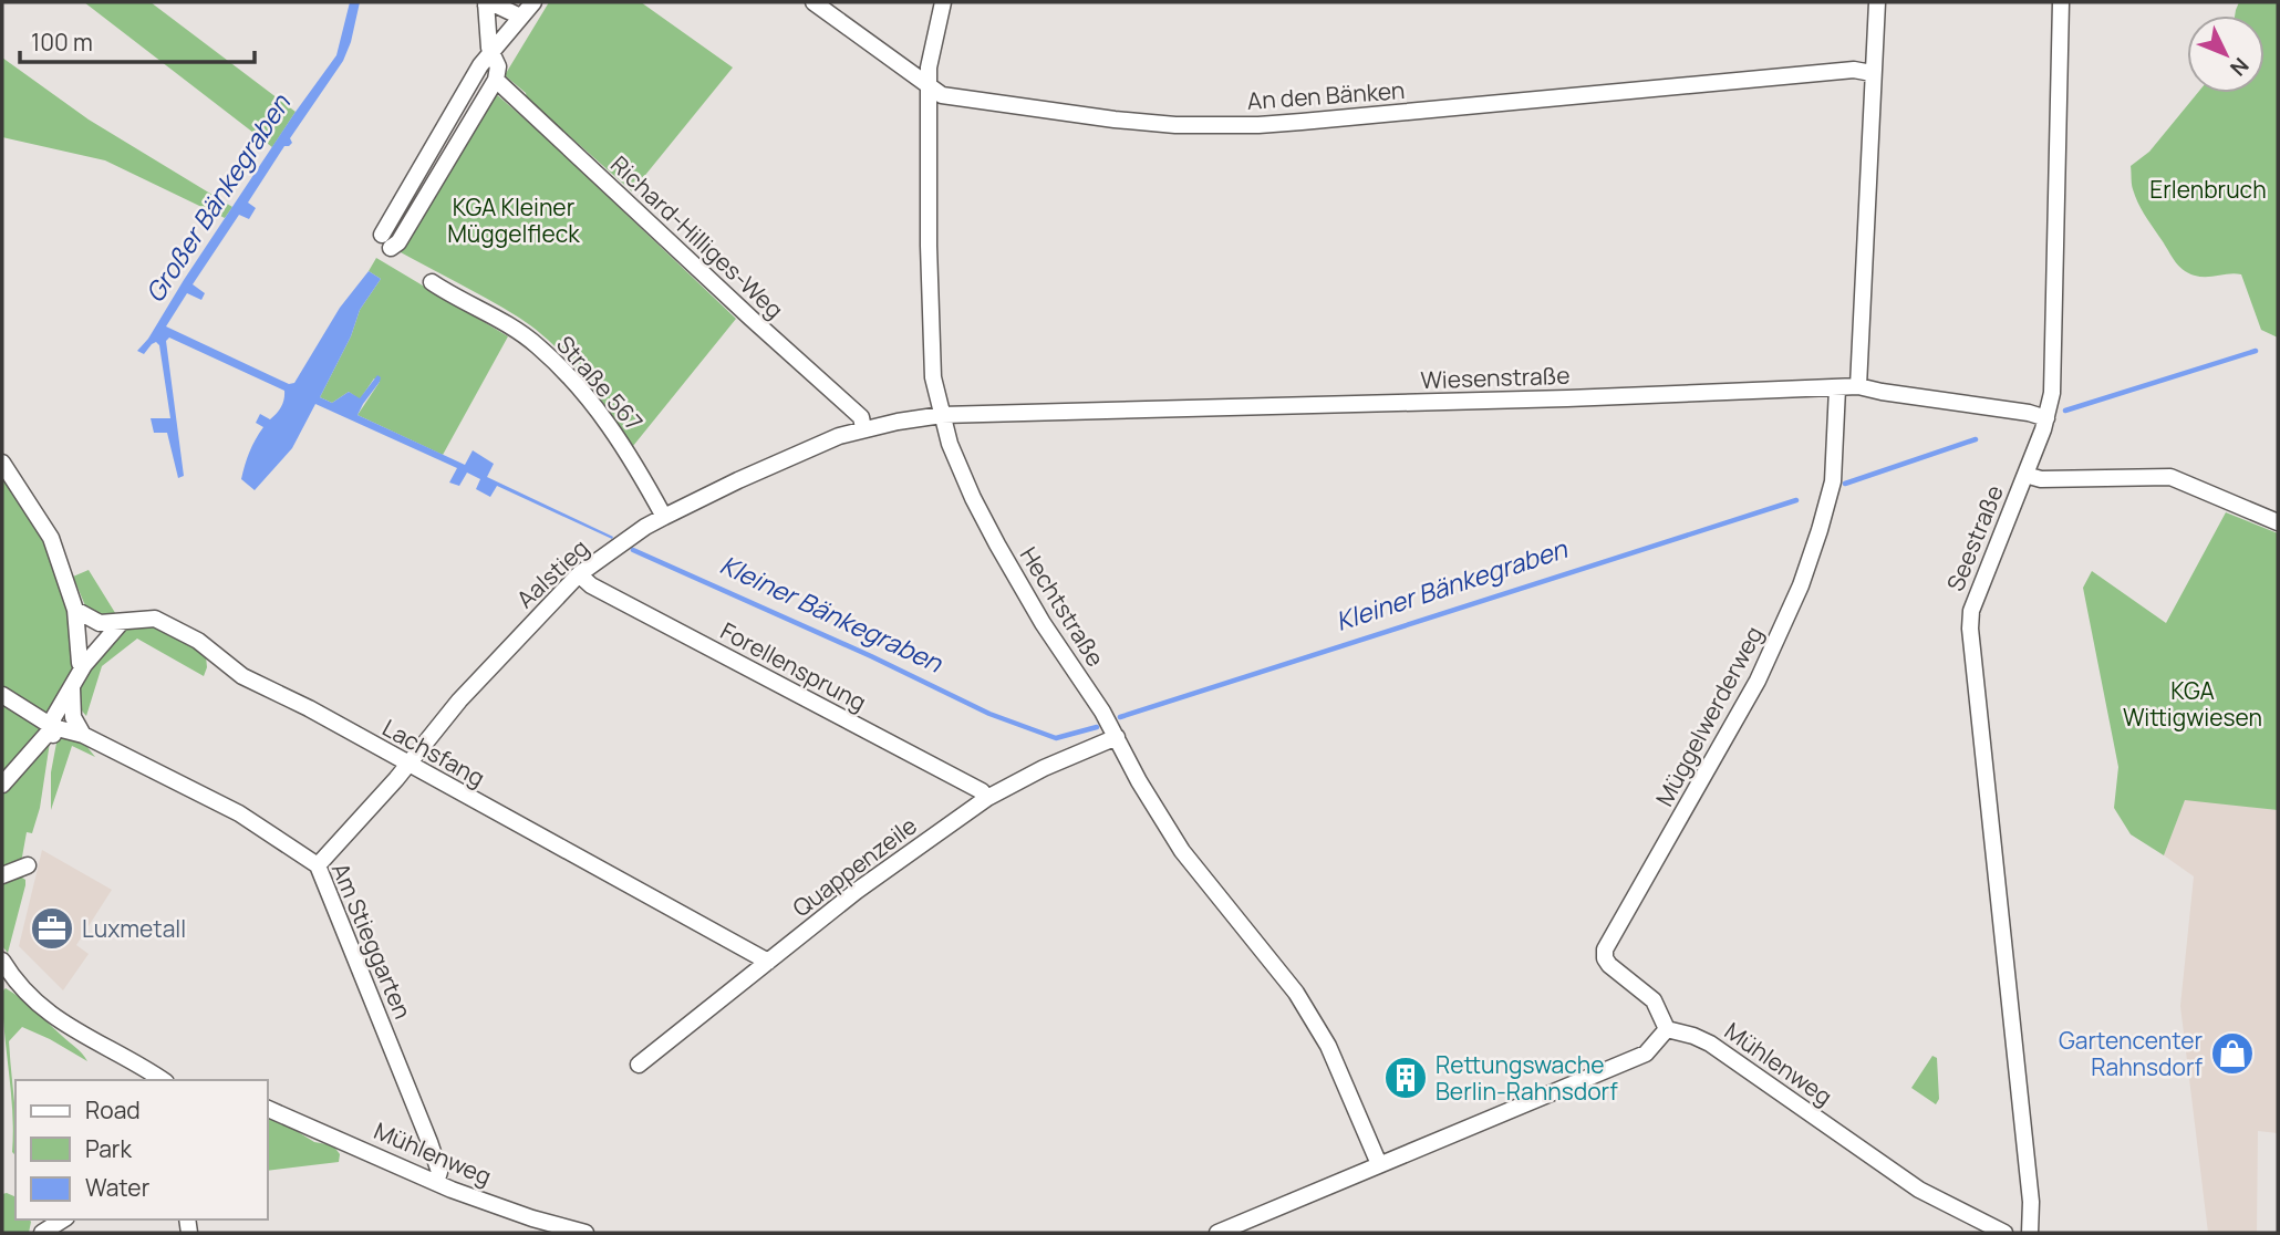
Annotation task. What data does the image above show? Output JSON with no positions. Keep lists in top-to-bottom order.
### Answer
{
  "streets": {
    "street": [
      "An den Bänken",
      "Richard-Hilliges-Weg",
      "Wiesenstraße",
      "Straße 567",
      "Seestraße",
      "Aalstieg",
      "Hechtstraße",
      "Forellensprung",
      "Müggelwerderweg",
      "Lachsfang",
      "Quappenzeile",
      "Am Stieggarten",
      "Mühlenweg"
    ]
  },
  "crossings": [
    ["An den Bänken", "Hechtstraße"],
    ["Richard-Hilliges-Weg", "Aalstieg"],
    ["Wiesenstraße", "Seestraße"],
    ["Wiesenstraße", "Aalstieg"],
    ["Wiesenstraße", "Hechtstraße"],
    ["Wiesenstraße", "Müggelwerderweg"],
    ["Straße 567", "Aalstieg"],
    ["Aalstieg", "Hechtstraße"],
    ["Aalstieg", "Forellensprung"],
    ["Aalstieg", "Lachsfang"],
    ["Aalstieg", "Am Stieggarten"],
    ["Hechtstraße", "Quappenzeile"],
    ["Forellensprung", "Quappenzeile"],
    ["Müggelwerderweg", "Mühlenweg"],
    ["Lachsfang", "Quappenzeile"],
    ["Am Stieggarten", "Mühlenweg"]
  ],
  "water": ["Großer Bänkegraben", "Kleiner Bänkegraben"],
  "parks": ["Erlenbruch", "KGA Kleiner Müggelfleck", "KGA Wittigwiesen"],
  "places": {
    "office": ["Luxmetall"],
    "shop": ["Gartencenter Rahnsdorf"],
    "building": ["Rettungswache Berlin-Rahnsdorf"]
  },
  "legend": ["Road", "Park", "Water"],
  "scale_bar": "100 m",
  "north": "bottom right"
}
